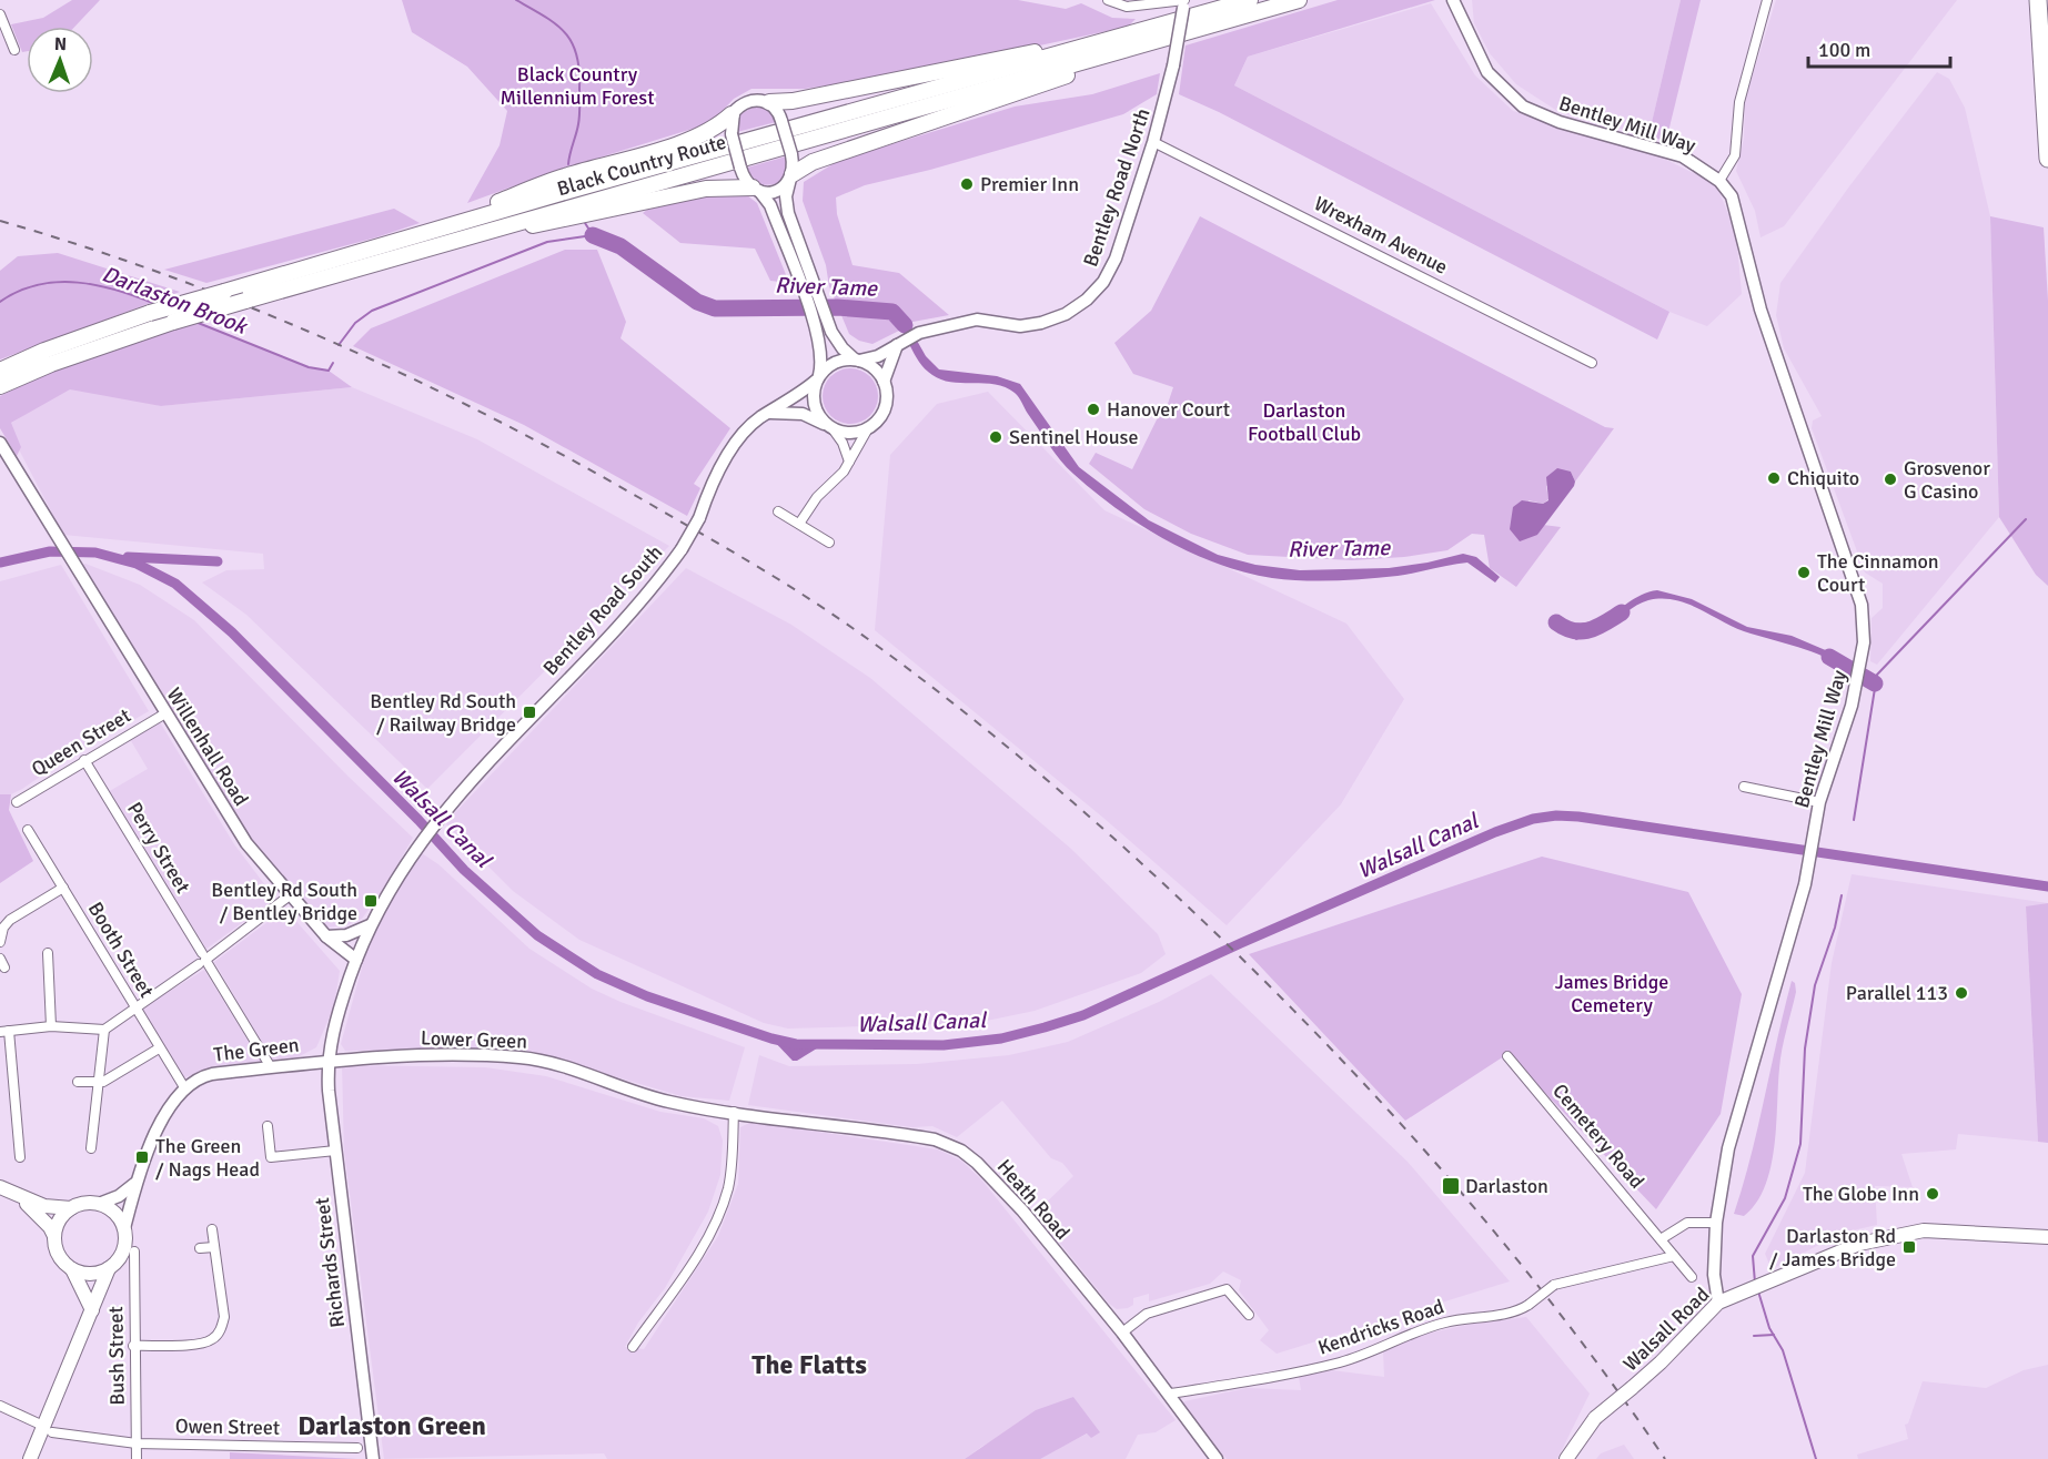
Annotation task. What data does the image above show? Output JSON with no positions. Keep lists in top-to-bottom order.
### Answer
{
  "streets": {
    "highway": ["Black Country Route"],
    "main road": ["Walsall Road"],
    "street": [
      "Bentley Mill Way",
      "Bentley Road North",
      "Wrexham Avenue",
      "Bentley Road South",
      "Queen Street",
      "Willenhall Road",
      "Perry Street",
      "Booth Street",
      "Lower Green",
      "The Green",
      "Cemetery Road",
      "Heath Road",
      "Richards Street",
      "Kendricks Road",
      "Bush Street",
      "Owen Street"
    ]
  },
  "crossings": [
    ["Bentley Mill Way", "Walsall Road"],
    ["Bentley Road North", "Wrexham Avenue"],
    ["Bentley Road North", "Bentley Road South"],
    ["Queen Street", "Willenhall Road"],
    ["Queen Street", "Perry Street"],
    ["Perry Street", "The Green"],
    ["Booth Street", "The Green"],
    ["Lower Green", "The Green"],
    ["Lower Green", "Heath Road"],
    ["Lower Green", "Richards Street"],
    ["The Green", "Richards Street"],
    ["Cemetery Road", "Kendricks Road"],
    ["Heath Road", "Kendricks Road"],
    ["Bush Street", "Owen Street"]
  ],
  "districts": ["The Flatts", "Darlaston Green"],
  "water": ["River Tame", "Darlaston Brook", "Walsall Canal"],
  "parks": ["Black Country Millennium Forest", "Darlaston Football Club", "James Bridge Cemetery"],
  "places": {
    "other": [
      "Premier Inn",
      "Hanover Court",
      "Sentinel House",
      "Chiquito",
      "Grosvenor G Casino",
      "The Cinnamon Court",
      "Parallel 113",
      "The Globe Inn"
    ],
    "transit": [
      "Bentley Rd South / Railway Bridge",
      "Bentley Rd South / Bentley Bridge",
      "The Green / Nags Head",
      "Darlaston",
      "Darlaston Rd / James Bridge"
    ]
  },
  "scale_bar": "100 m",
  "north": "top"
}
